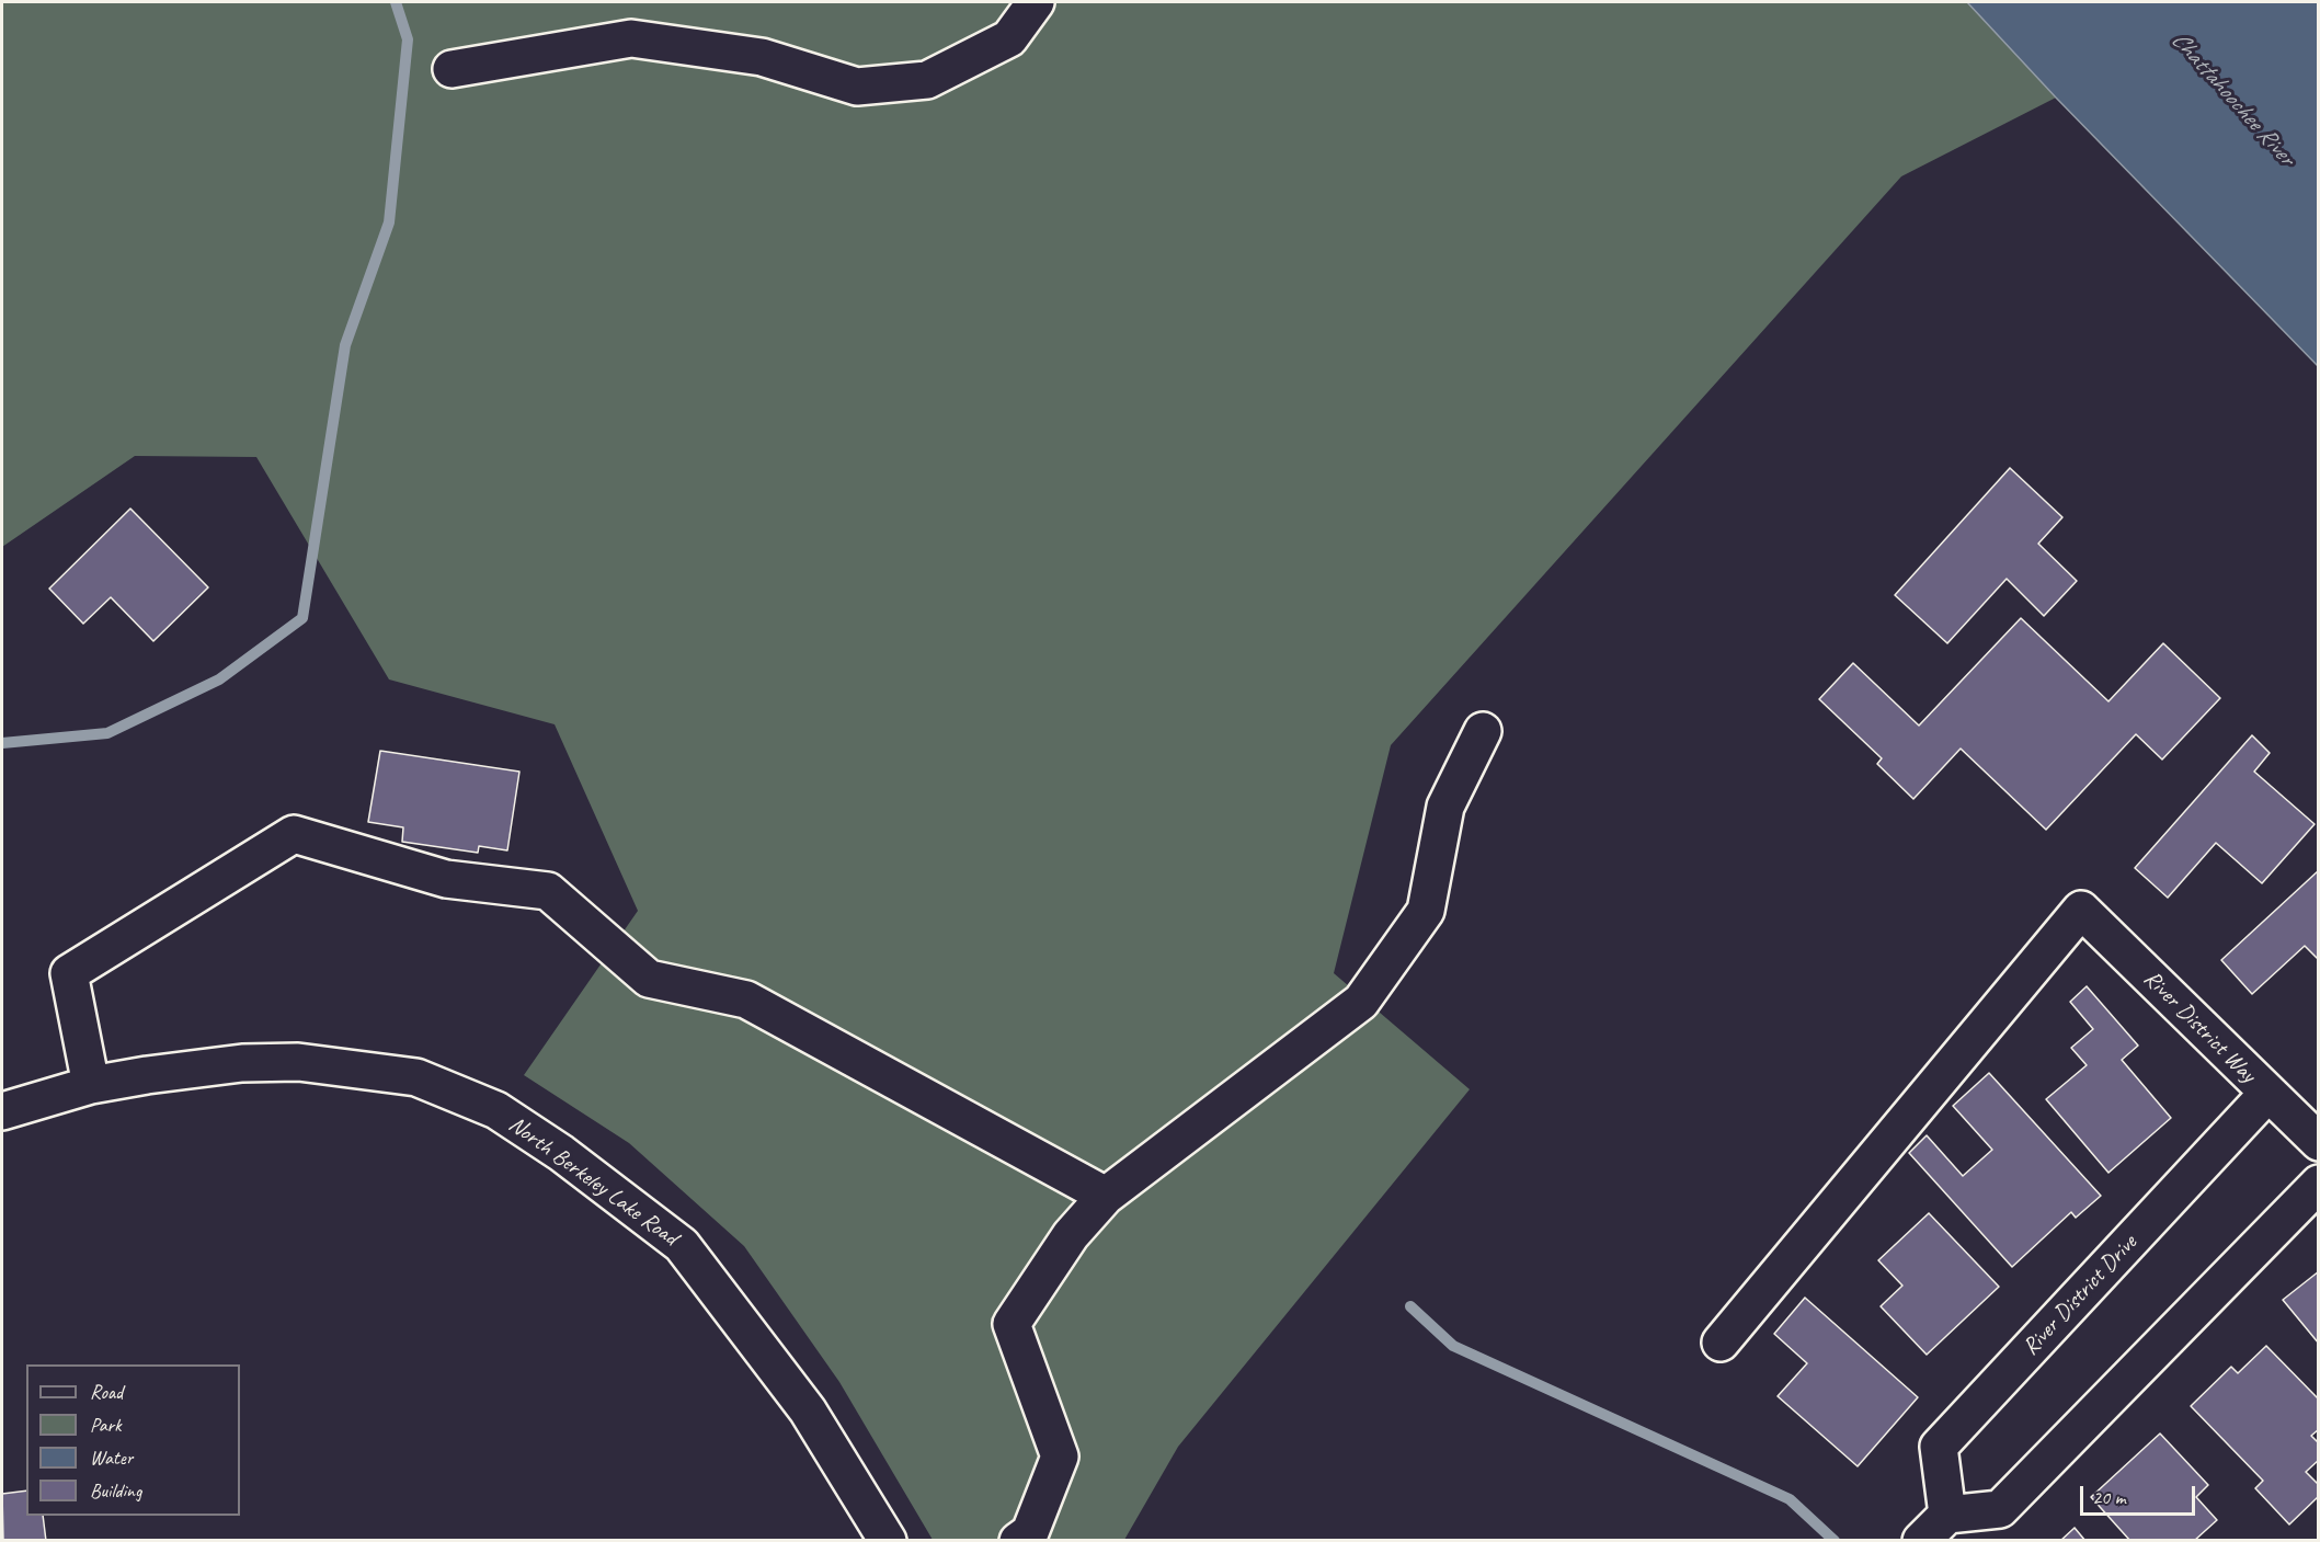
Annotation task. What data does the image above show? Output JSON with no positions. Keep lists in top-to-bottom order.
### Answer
{
  "streets": {
    "street": ["River District Way", "North Berkeley Lake Road", "River District Drive"]
  },
  "crossings": [
    ["River District Way", "River District Drive"]
  ],
  "water": ["Chattahoochee River"],
  "legend": [
    "Road",
    "Park",
    "Water",
    "Building"
  ],
  "scale_bar": "20 m"
}
